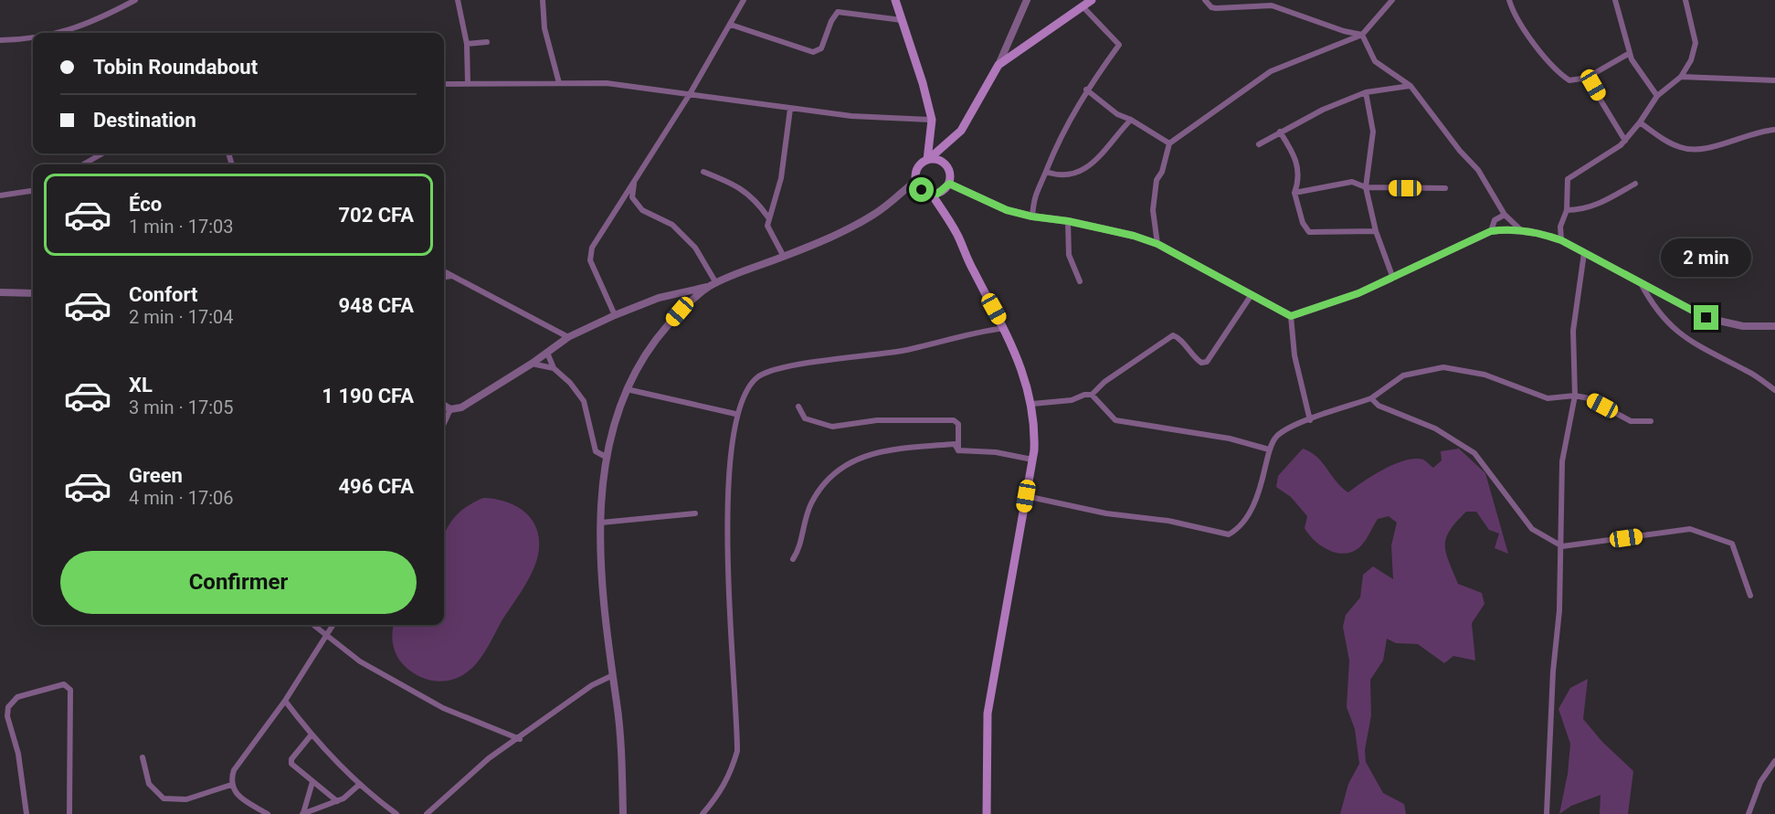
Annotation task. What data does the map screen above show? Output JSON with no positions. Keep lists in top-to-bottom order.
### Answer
{
  "page": {
    "banner": ["Tobin Roundabout", "Destination"],
    "list": [
      {
        "name": "Éco",
        "note": "1 min · 17:03",
        "value": "702 CFA"
      },
      {
        "name": "Confort",
        "note": "2 min · 17:04",
        "value": "948 CFA"
      },
      {
        "name": "XL",
        "note": "3 min · 17:05",
        "value": "1 190 CFA"
      },
      {
        "name": "Green",
        "note": "4 min · 17:06",
        "value": "496 CFA"
      }
    ],
    "bubble": "2 min",
    "buttons": "Confirmer"
  }
}
